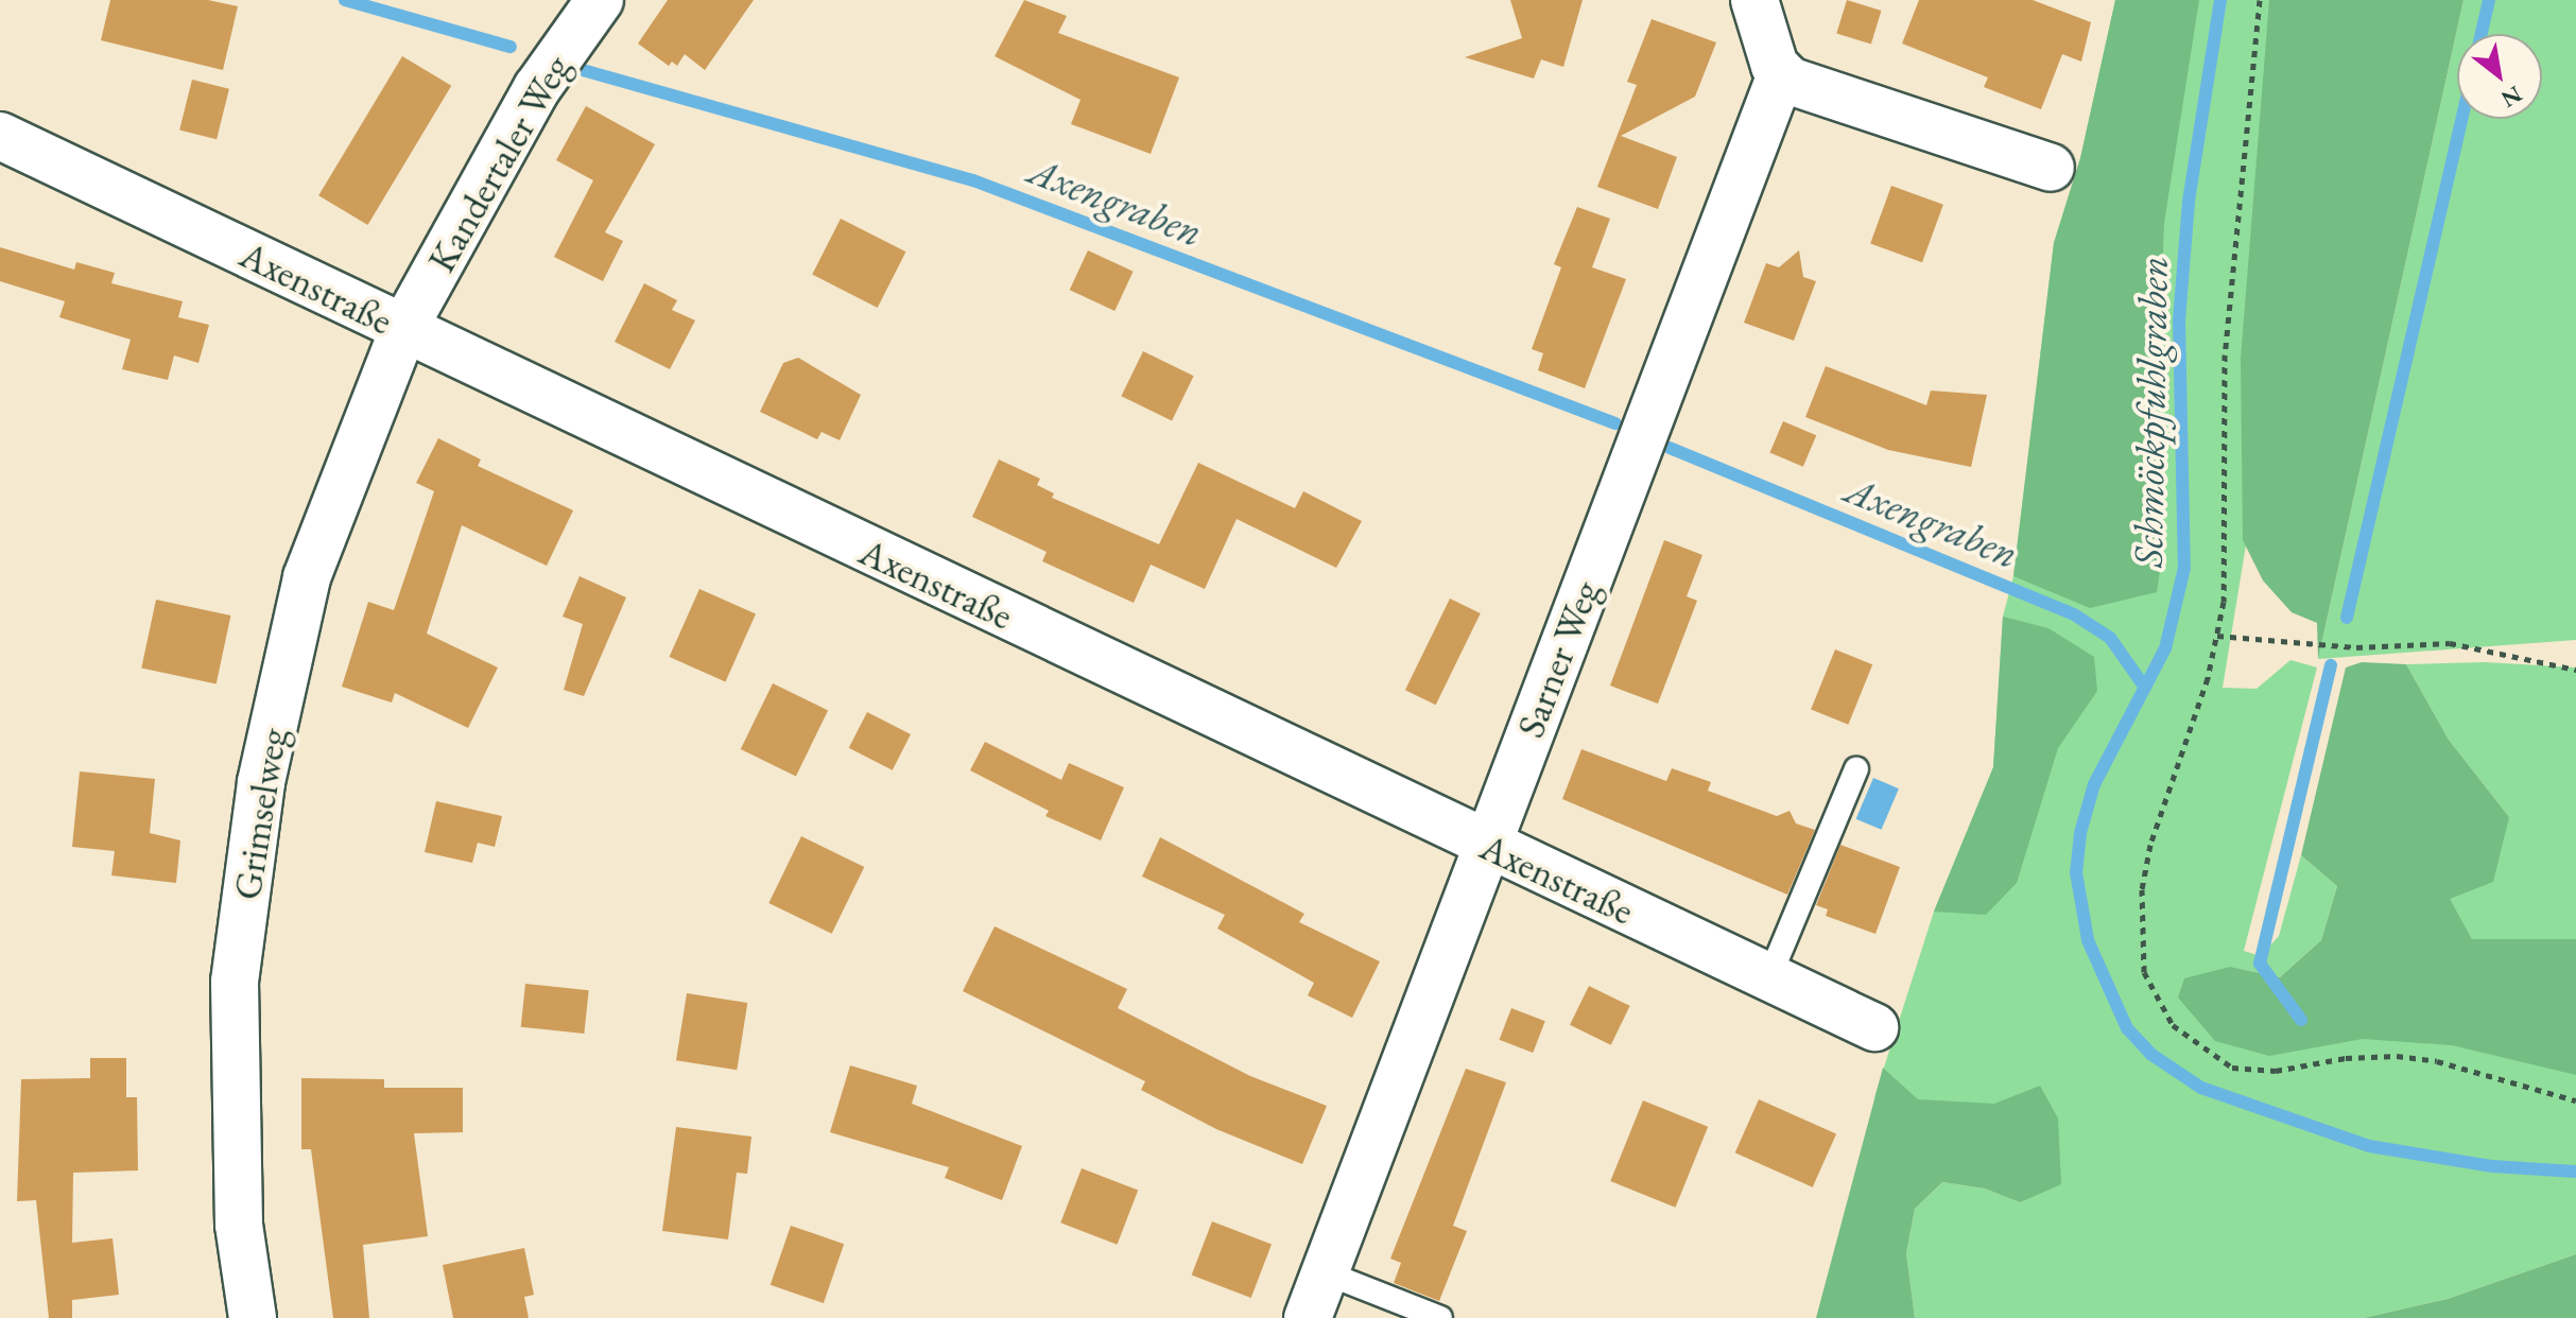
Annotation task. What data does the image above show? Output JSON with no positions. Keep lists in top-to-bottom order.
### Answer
{
  "streets": {
    "street": [
      "Kandertaler Weg",
      "Axenstraße",
      "Sarner Weg",
      "Grimselweg"
    ]
  },
  "crossings": [
    ["Kandertaler Weg", "Axenstraße"],
    ["Kandertaler Weg", "Grimselweg"],
    ["Axenstraße", "Sarner Weg"],
    ["Axenstraße", "Grimselweg"]
  ],
  "water": ["Axengraben", "Schmöckpfuhlgraben"],
  "north": "bottom right"
}
